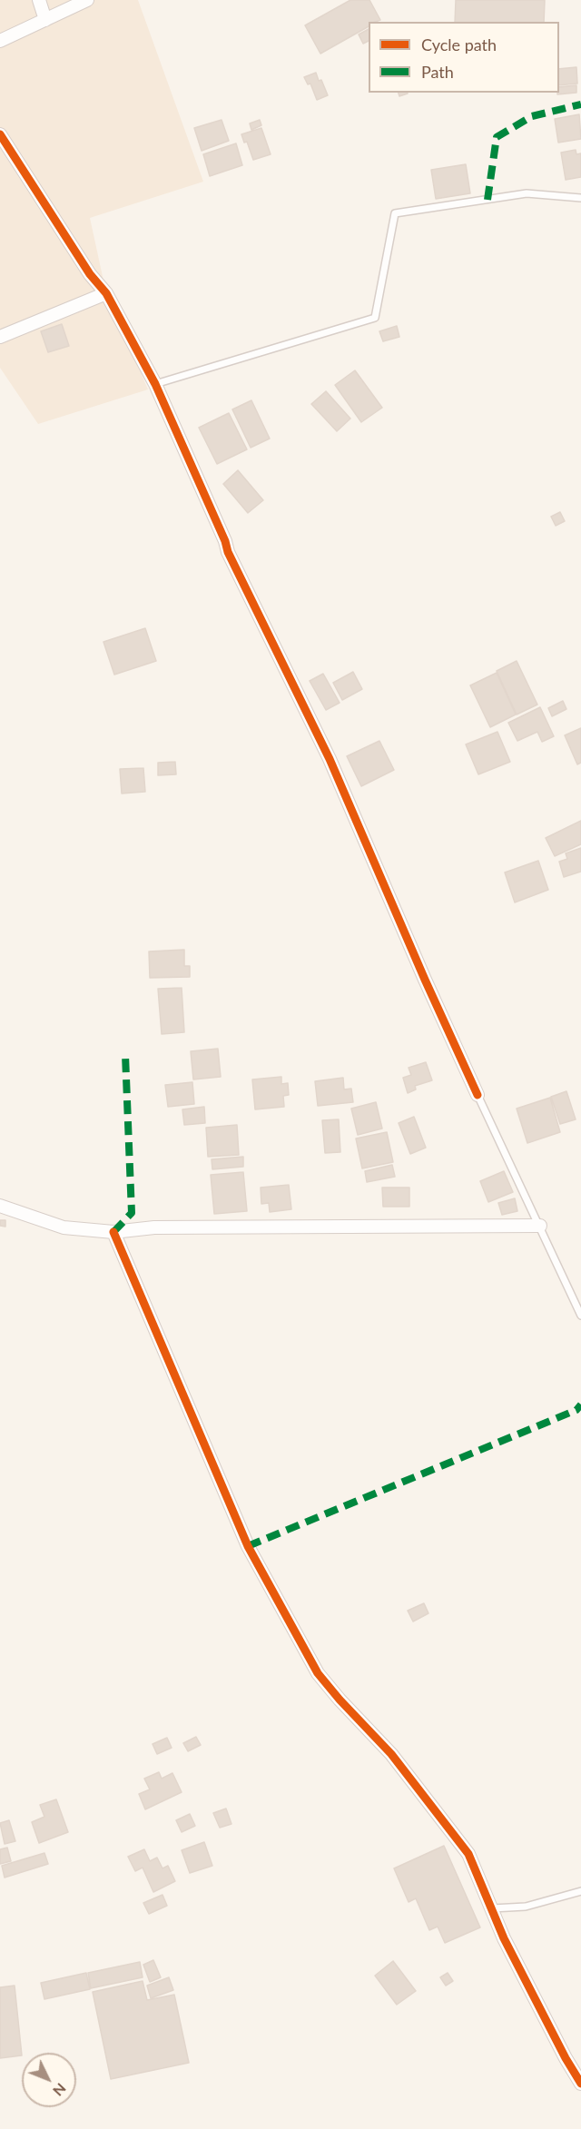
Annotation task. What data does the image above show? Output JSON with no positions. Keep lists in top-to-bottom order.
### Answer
{
  "legend": ["Cycle path", "Path"],
  "north": "bottom right"
}
